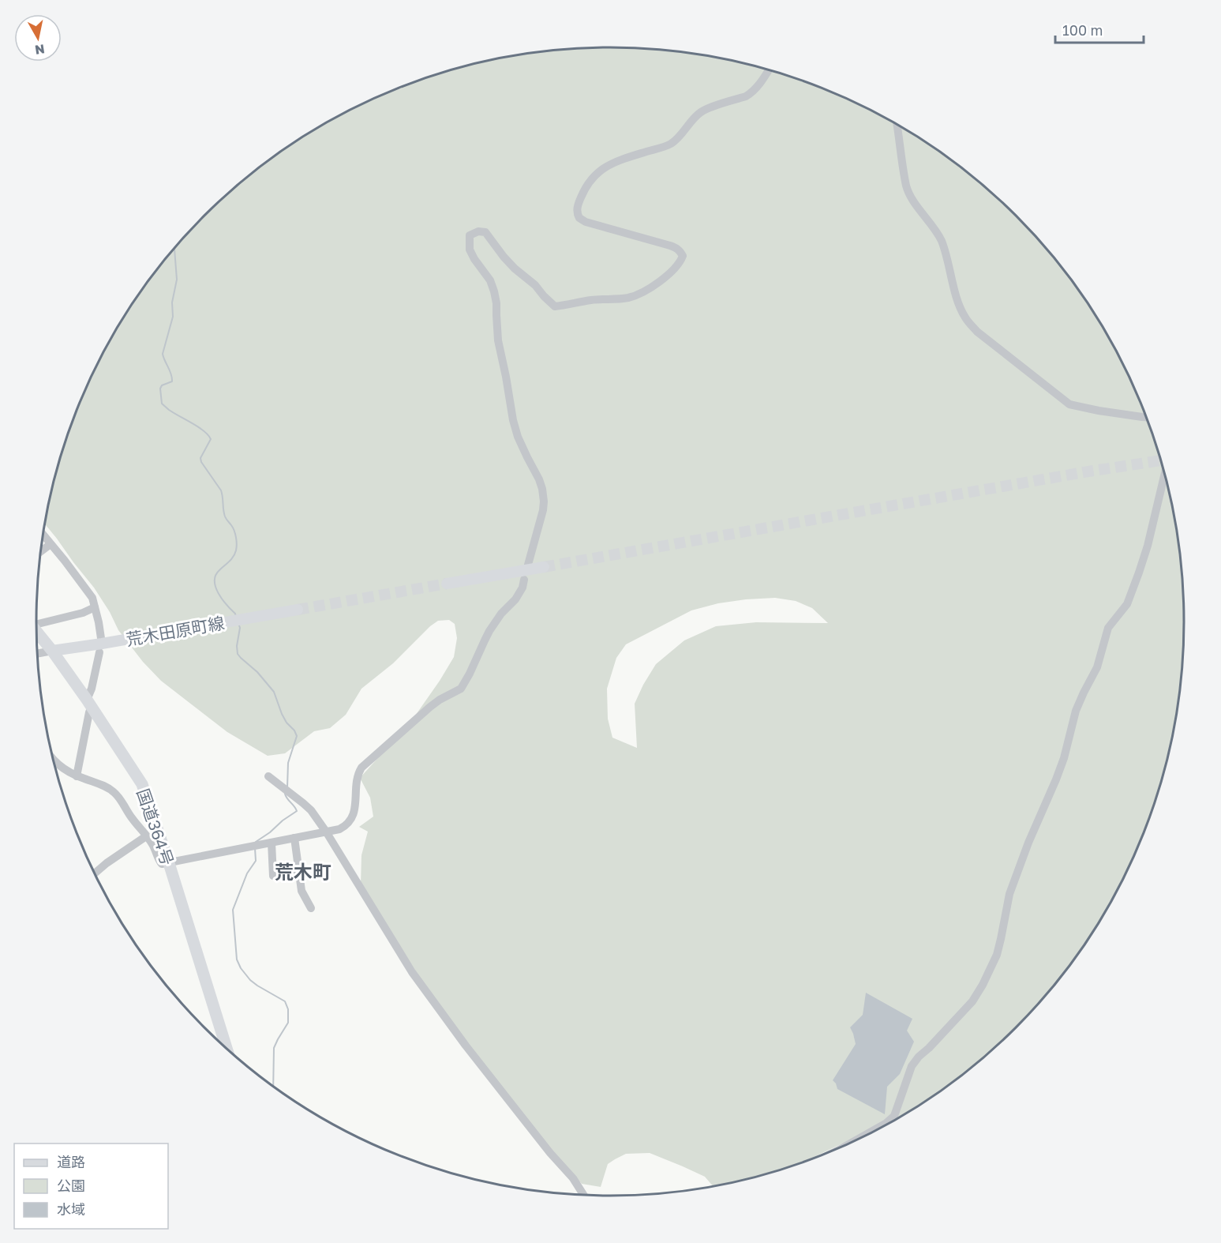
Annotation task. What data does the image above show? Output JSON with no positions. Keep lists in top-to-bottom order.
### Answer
{
  "streets": {
    "highway": ["国道364号"],
    "main road": ["荒木田原町線"]
  },
  "crossings": [
    ["荒木田原町線", "国道364号"]
  ],
  "districts": ["荒木町"],
  "legend": ["道路", "公園", "水域"],
  "scale_bar": "100 m",
  "north": "bottom"
}
